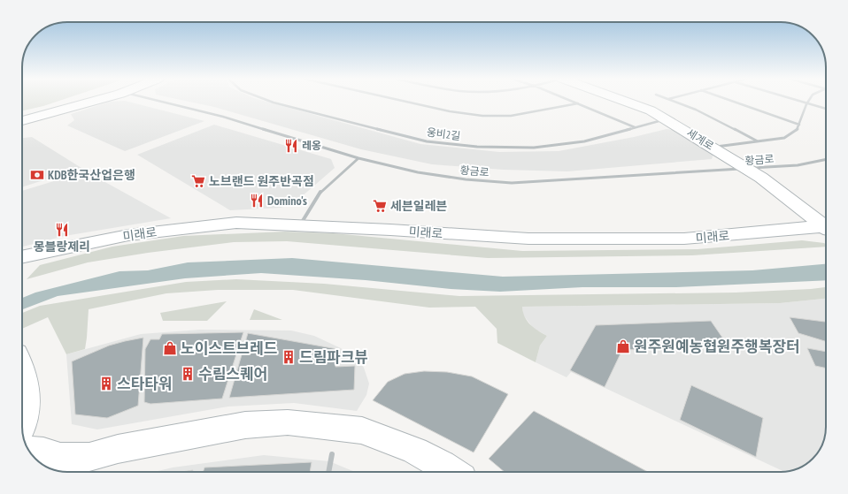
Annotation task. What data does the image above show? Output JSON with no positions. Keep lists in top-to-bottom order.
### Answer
{
  "streets": {
    "street": [
      "웅비2길",
      "세계로",
      "황금로",
      "미래로"
    ]
  },
  "crossings": [
    ["웅비2길", "세계로"],
    ["세계로", "황금로"]
  ],
  "places": {
    "restaurant": ["레옹", "Domino's", "몽블랑제리"],
    "bank": ["KDB한국산업은행"],
    "supermarket": ["노브랜드 원주반곡점", "세븐일레븐"],
    "shop": ["원주원예농협원주행복장터", "노이스트브레드"],
    "building": ["드림파크뷰", "수림스퀘어", "스타타워"]
  }
}
